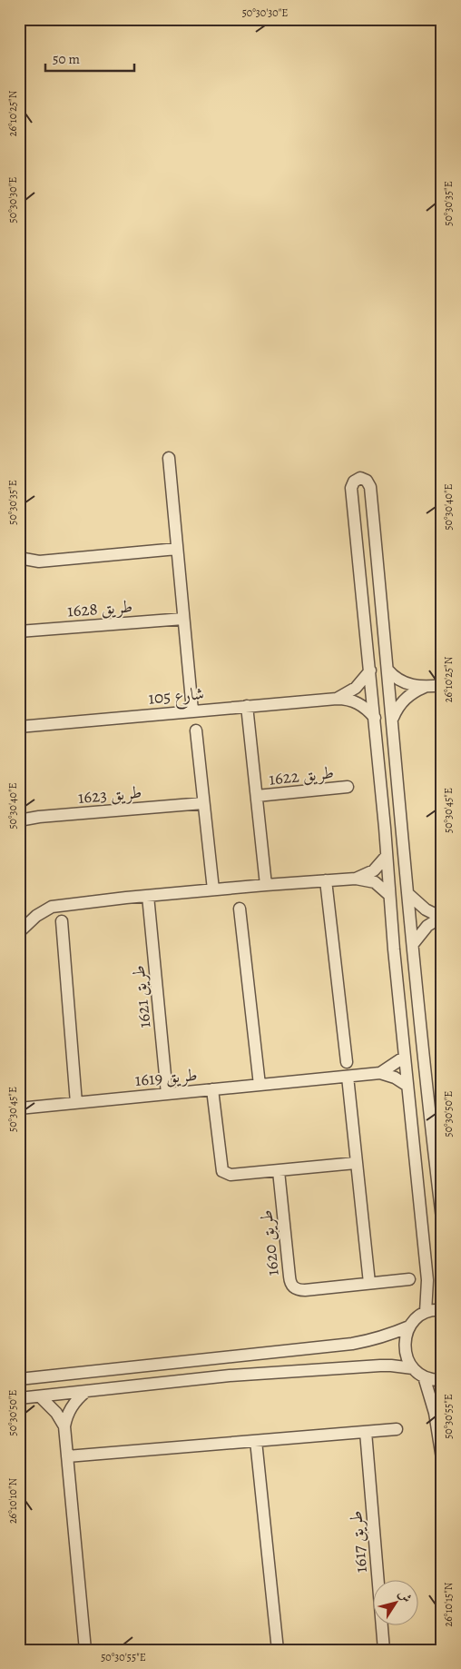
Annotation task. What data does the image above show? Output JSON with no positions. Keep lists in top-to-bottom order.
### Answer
{
  "streets": {
    "street": [
      "طريق 1628",
      "شارع 105",
      "طريق 1622",
      "طريق 1623",
      "طريق 1621",
      "طريق 1619",
      "طريق 1620",
      "طريق 1617"
    ]
  },
  "crossings": [
    ["شارع 105", "طريق 1622"],
    ["طريق 1621", "طريق 1619"]
  ],
  "scale_bar": "50 m",
  "north": "top right",
  "coordinates": [
    "50°30'30\"E",
    "26°10'25\"N",
    "50°30'35\"E",
    "50°30'40\"E",
    "50°30'45\"E",
    "50°30'50\"E",
    "50°30'55\"E",
    "26°10'10\"N",
    "26°10'15\"N"
  ]
}
